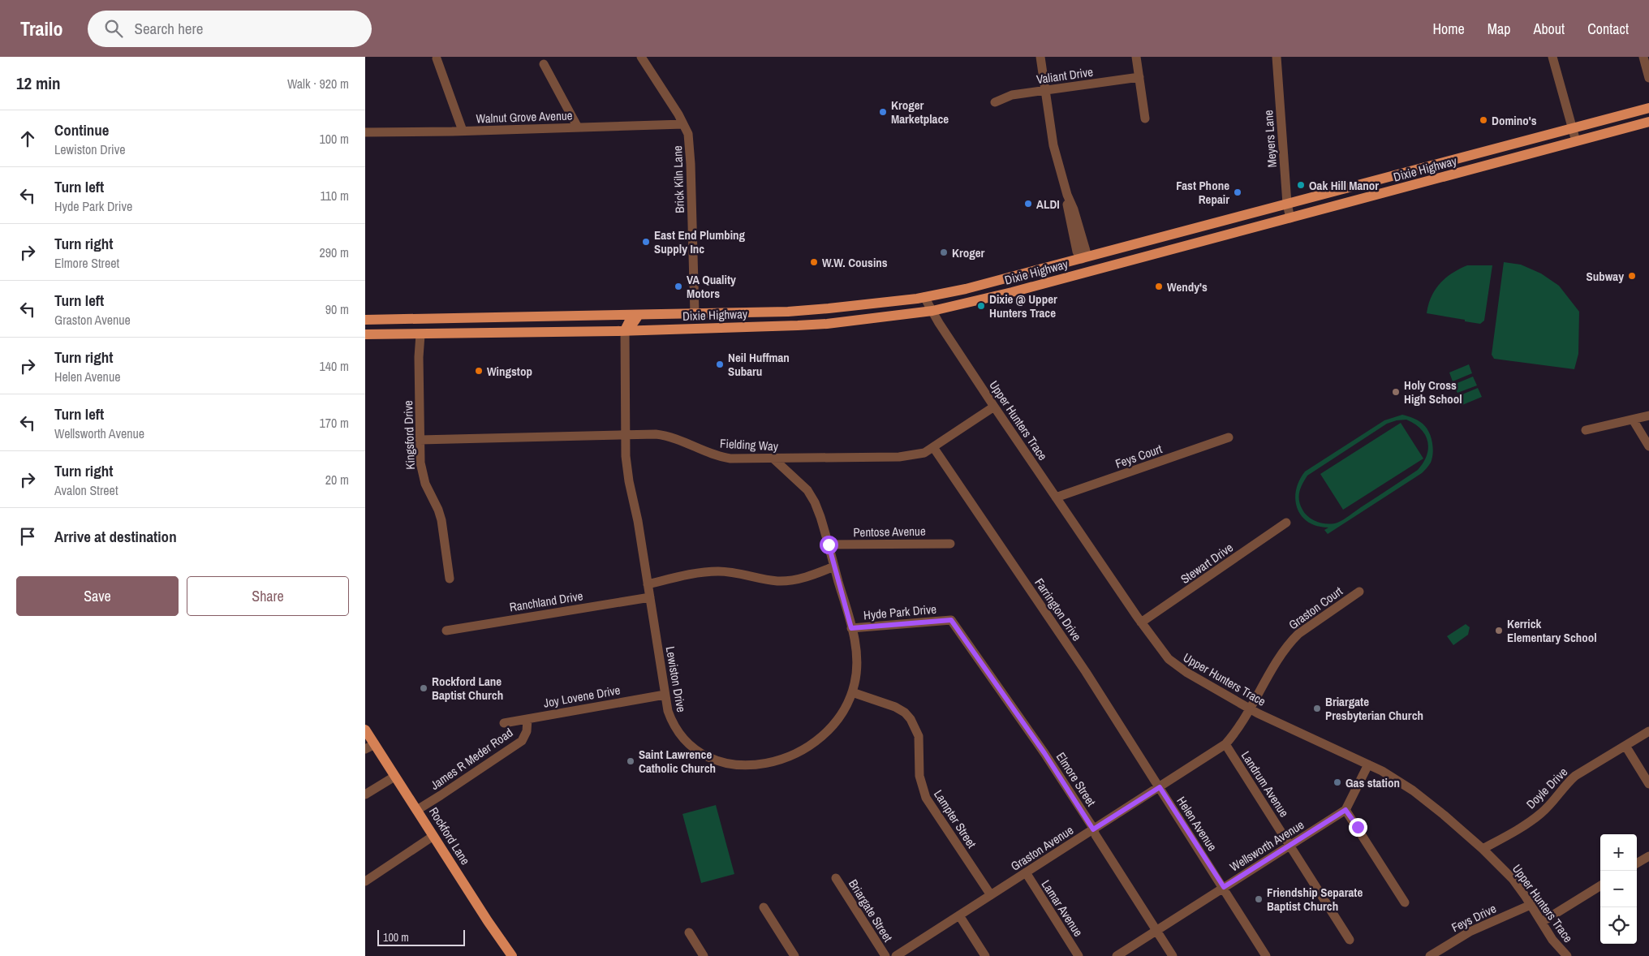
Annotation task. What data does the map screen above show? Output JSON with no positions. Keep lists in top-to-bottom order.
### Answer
{
  "streets": {
    "main road": ["Dixie Highway", "Rockford Lane"],
    "street": [
      "Valiant Drive",
      "Walnut Grove Avenue",
      "Meyers Lane",
      "Brick Kiln Lane",
      "Upper Hunters Trace",
      "Kingsford Drive",
      "Fielding Way",
      "Feys Court",
      "Pentose Avenue",
      "Stewart Drive",
      "Ranchland Drive",
      "Graston Court",
      "Farrington Drive",
      "Hyde Park Drive",
      "Lewiston Drive",
      "Joy Lovene Drive",
      "James R Meder Road",
      "Elmore Street",
      "Landrum Avenue",
      "Doyle Drive",
      "Lampter Street",
      "Helen Avenue",
      "Wellsworth Avenue",
      "Graston Avenue",
      "Lamar Avenue",
      "Briargate Street",
      "Feys Drive"
    ]
  },
  "crossings": [
    ["Walnut Grove Avenue", "Brick Kiln Lane"],
    ["Meyers Lane", "Dixie Highway"],
    ["Dixie Highway", "Brick Kiln Lane"],
    ["Dixie Highway", "Upper Hunters Trace"],
    ["Dixie Highway", "Kingsford Drive"],
    ["Dixie Highway", "Lewiston Drive"],
    ["Upper Hunters Trace", "Fielding Way"],
    ["Upper Hunters Trace", "Feys Court"],
    ["Upper Hunters Trace", "Stewart Drive"],
    ["Upper Hunters Trace", "Graston Court"],
    ["Upper Hunters Trace", "Doyle Drive"],
    ["Upper Hunters Trace", "Graston Avenue"],
    ["Upper Hunters Trace", "Feys Drive"],
    ["Kingsford Drive", "Fielding Way"],
    ["Fielding Way", "Farrington Drive"],
    ["Fielding Way", "Lewiston Drive"],
    ["Pentose Avenue", "Lewiston Drive"],
    ["Ranchland Drive", "Lewiston Drive"],
    ["Graston Court", "Graston Avenue"],
    ["Farrington Drive", "Helen Avenue"],
    ["Farrington Drive", "Graston Avenue"],
    ["Hyde Park Drive", "Lewiston Drive"],
    ["Hyde Park Drive", "Elmore Street"],
    ["Lewiston Drive", "Joy Lovene Drive"],
    ["Lewiston Drive", "Lampter Street"],
    ["Joy Lovene Drive", "James R Meder Road"],
    ["James R Meder Road", "Rockford Lane"],
    ["Elmore Street", "Wellsworth Avenue"],
    ["Elmore Street", "Graston Avenue"],
    ["Landrum Avenue", "Wellsworth Avenue"],
    ["Landrum Avenue", "Graston Avenue"],
    ["Lampter Street", "Graston Avenue"],
    ["Helen Avenue", "Wellsworth Avenue"],
    ["Helen Avenue", "Graston Avenue"],
    ["Graston Avenue", "Lamar Avenue"]
  ],
  "places": [
    "Kroger Marketplace",
    "Domino's",
    "Oak Hill Manor",
    "Fast Phone Repair",
    "ALDI",
    "East End Plumbing Supply Inc",
    "Kroger",
    "W.W. Cousins",
    "Subway",
    "VA Quality Motors",
    "Wendy's",
    "Dixie @ Upper Hunters Trace",
    "Neil Huffman Subaru",
    "Wingstop",
    "Holy Cross High School",
    "Kerrick Elementary School",
    "Rockford Lane Baptist Church",
    "Briargate Presbyterian Church",
    "Saint Lawrence Catholic Church",
    "Gas station",
    "Friendship Separate Baptist Church"
  ],
  "scale_bar": "100 m",
  "page": {
    "header": "Trailo",
    "search": "Search here",
    "nav": [
      "Home",
      "Map",
      "About",
      "Contact"
    ],
    "heading": ["12 min", "Walk · 920 m"],
    "list": [
      ["Continue", "Lewiston Drive", "100 m"],
      ["Turn left", "Hyde Park Drive", "110 m"],
      ["Turn right", "Elmore Street", "290 m"],
      ["Turn left", "Graston Avenue", "90 m"],
      ["Turn right", "Helen Avenue", "140 m"],
      ["Turn left", "Wellsworth Avenue", "170 m"],
      ["Turn right", "Avalon Street", "20 m"],
      "Arrive at destination"
    ],
    "buttons": ["Save", "Share"],
    "map_buttons": ["+", "−"],
    "scale": "100 m"
  }
}
